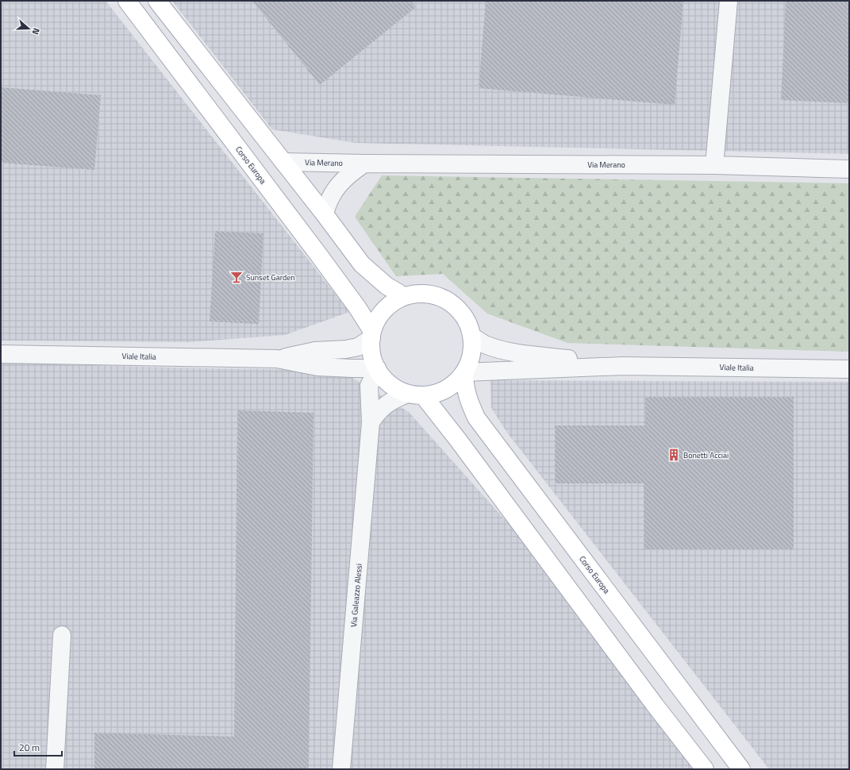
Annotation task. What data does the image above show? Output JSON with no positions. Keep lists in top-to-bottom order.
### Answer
{
  "streets": {
    "main road": ["Corso Europa"],
    "street": ["Via Merano", "Viale Italia", "Via Galeazzo Alessi"]
  },
  "crossings": [
    ["Corso Europa", "Viale Italia"],
    ["Corso Europa", "Via Galeazzo Alessi"],
    ["Viale Italia", "Via Galeazzo Alessi"]
  ],
  "places": {
    "bar": ["Sunset Garden"],
    "building": ["Bonetti Acciai"]
  },
  "scale_bar": "20 m",
  "north": "right"
}
